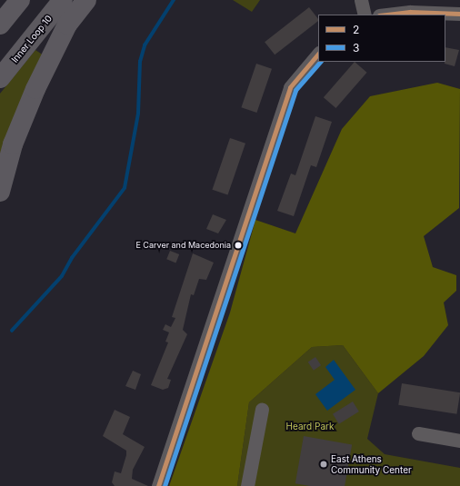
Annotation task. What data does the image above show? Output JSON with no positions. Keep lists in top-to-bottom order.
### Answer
{
  "streets": {
    "highway": ["Inner Loop 10"]
  },
  "parks": ["Heard Park"],
  "places": ["E Carver and Macedonia", "East Athens Community Center"],
  "lines": ["transit line 2", "transit line 3"],
  "legend": ["2", "3"]
}
